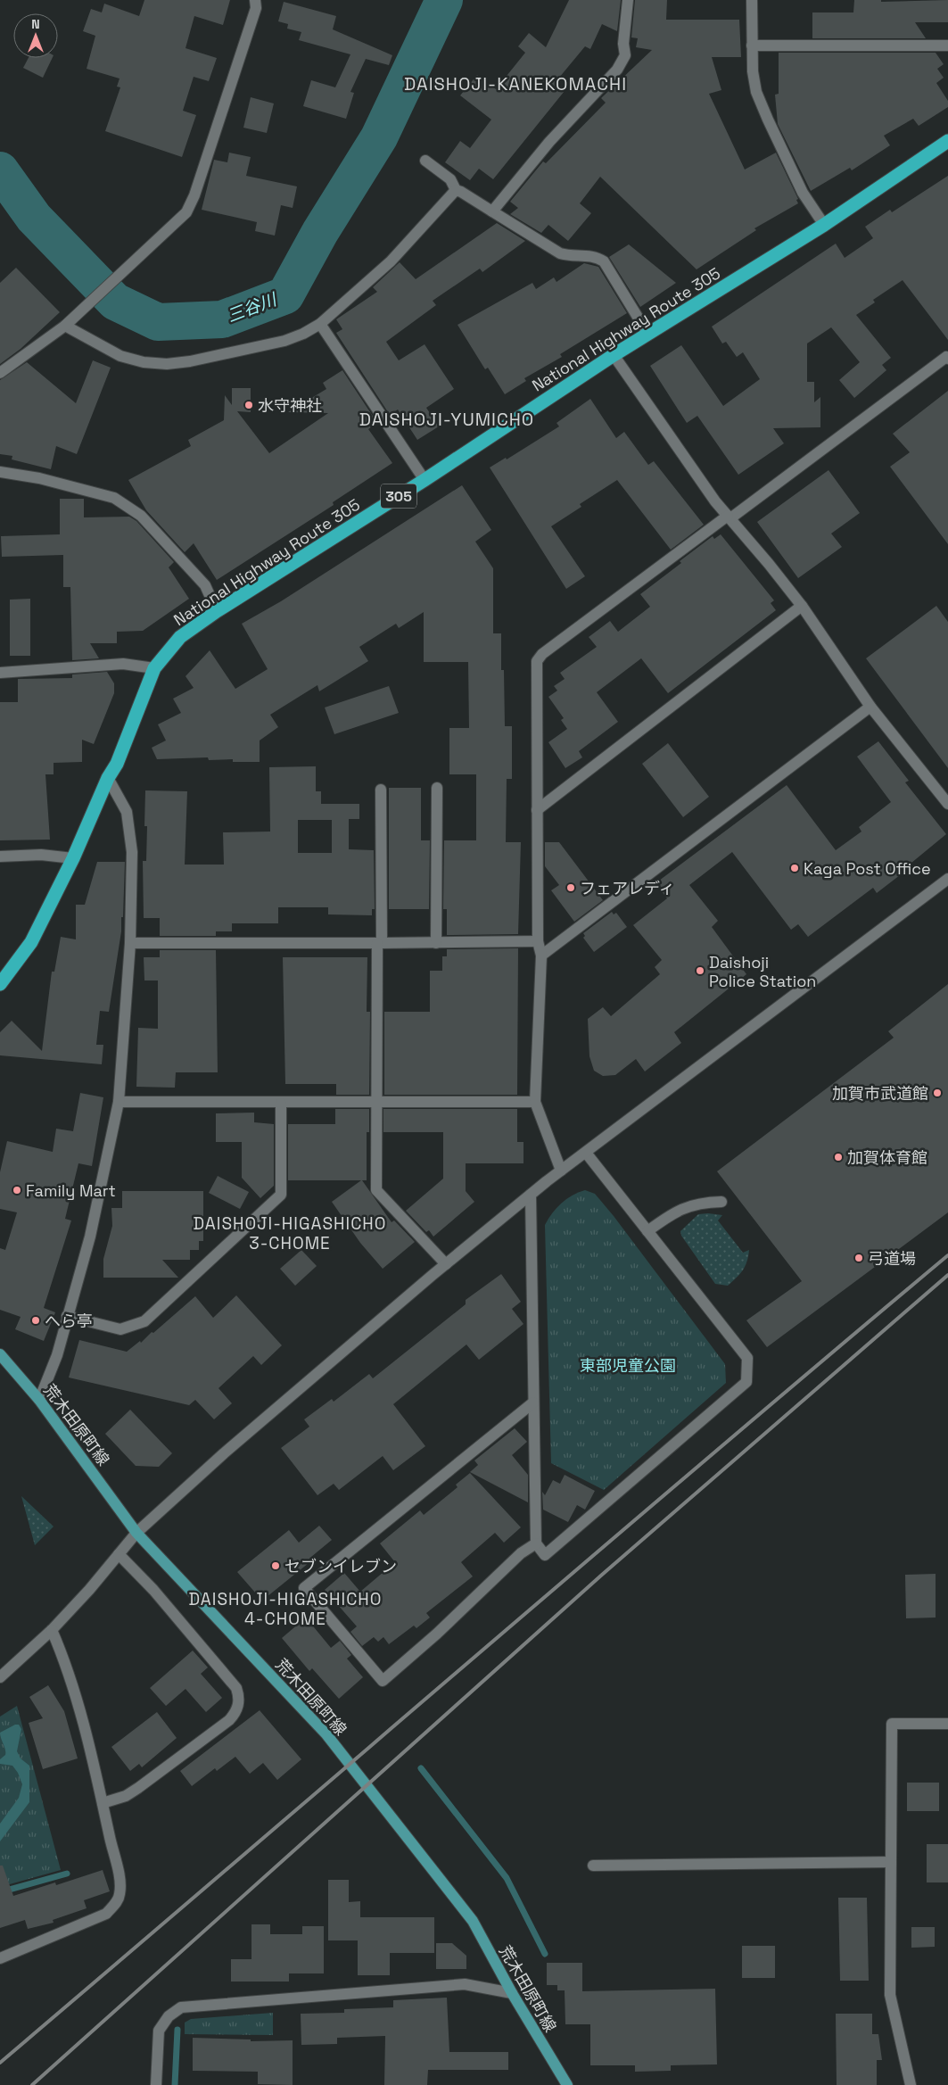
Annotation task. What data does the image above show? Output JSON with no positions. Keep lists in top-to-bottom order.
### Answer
{
  "streets": {
    "highway": ["National Highway Route 305", "305"],
    "main road": ["荒木田原町線"]
  },
  "districts": [
    "DAISHOJI-KANEKOMACHI",
    "DAISHOJI-YUMICHO",
    "DAISHOJI-HIGASHICHO 3-CHOME",
    "DAISHOJI-HIGASHICHO 4-CHOME"
  ],
  "water": ["三谷川"],
  "parks": ["東部児童公園"],
  "places": [
    "水守神社",
    "Kaga Post Office",
    "フェアレディ",
    "Daishoji Police Station",
    "加賀市武道館",
    "加賀体育館",
    "Family Mart",
    "弓道場",
    "へら亭",
    "セブンイレブン"
  ],
  "north": "top"
}
